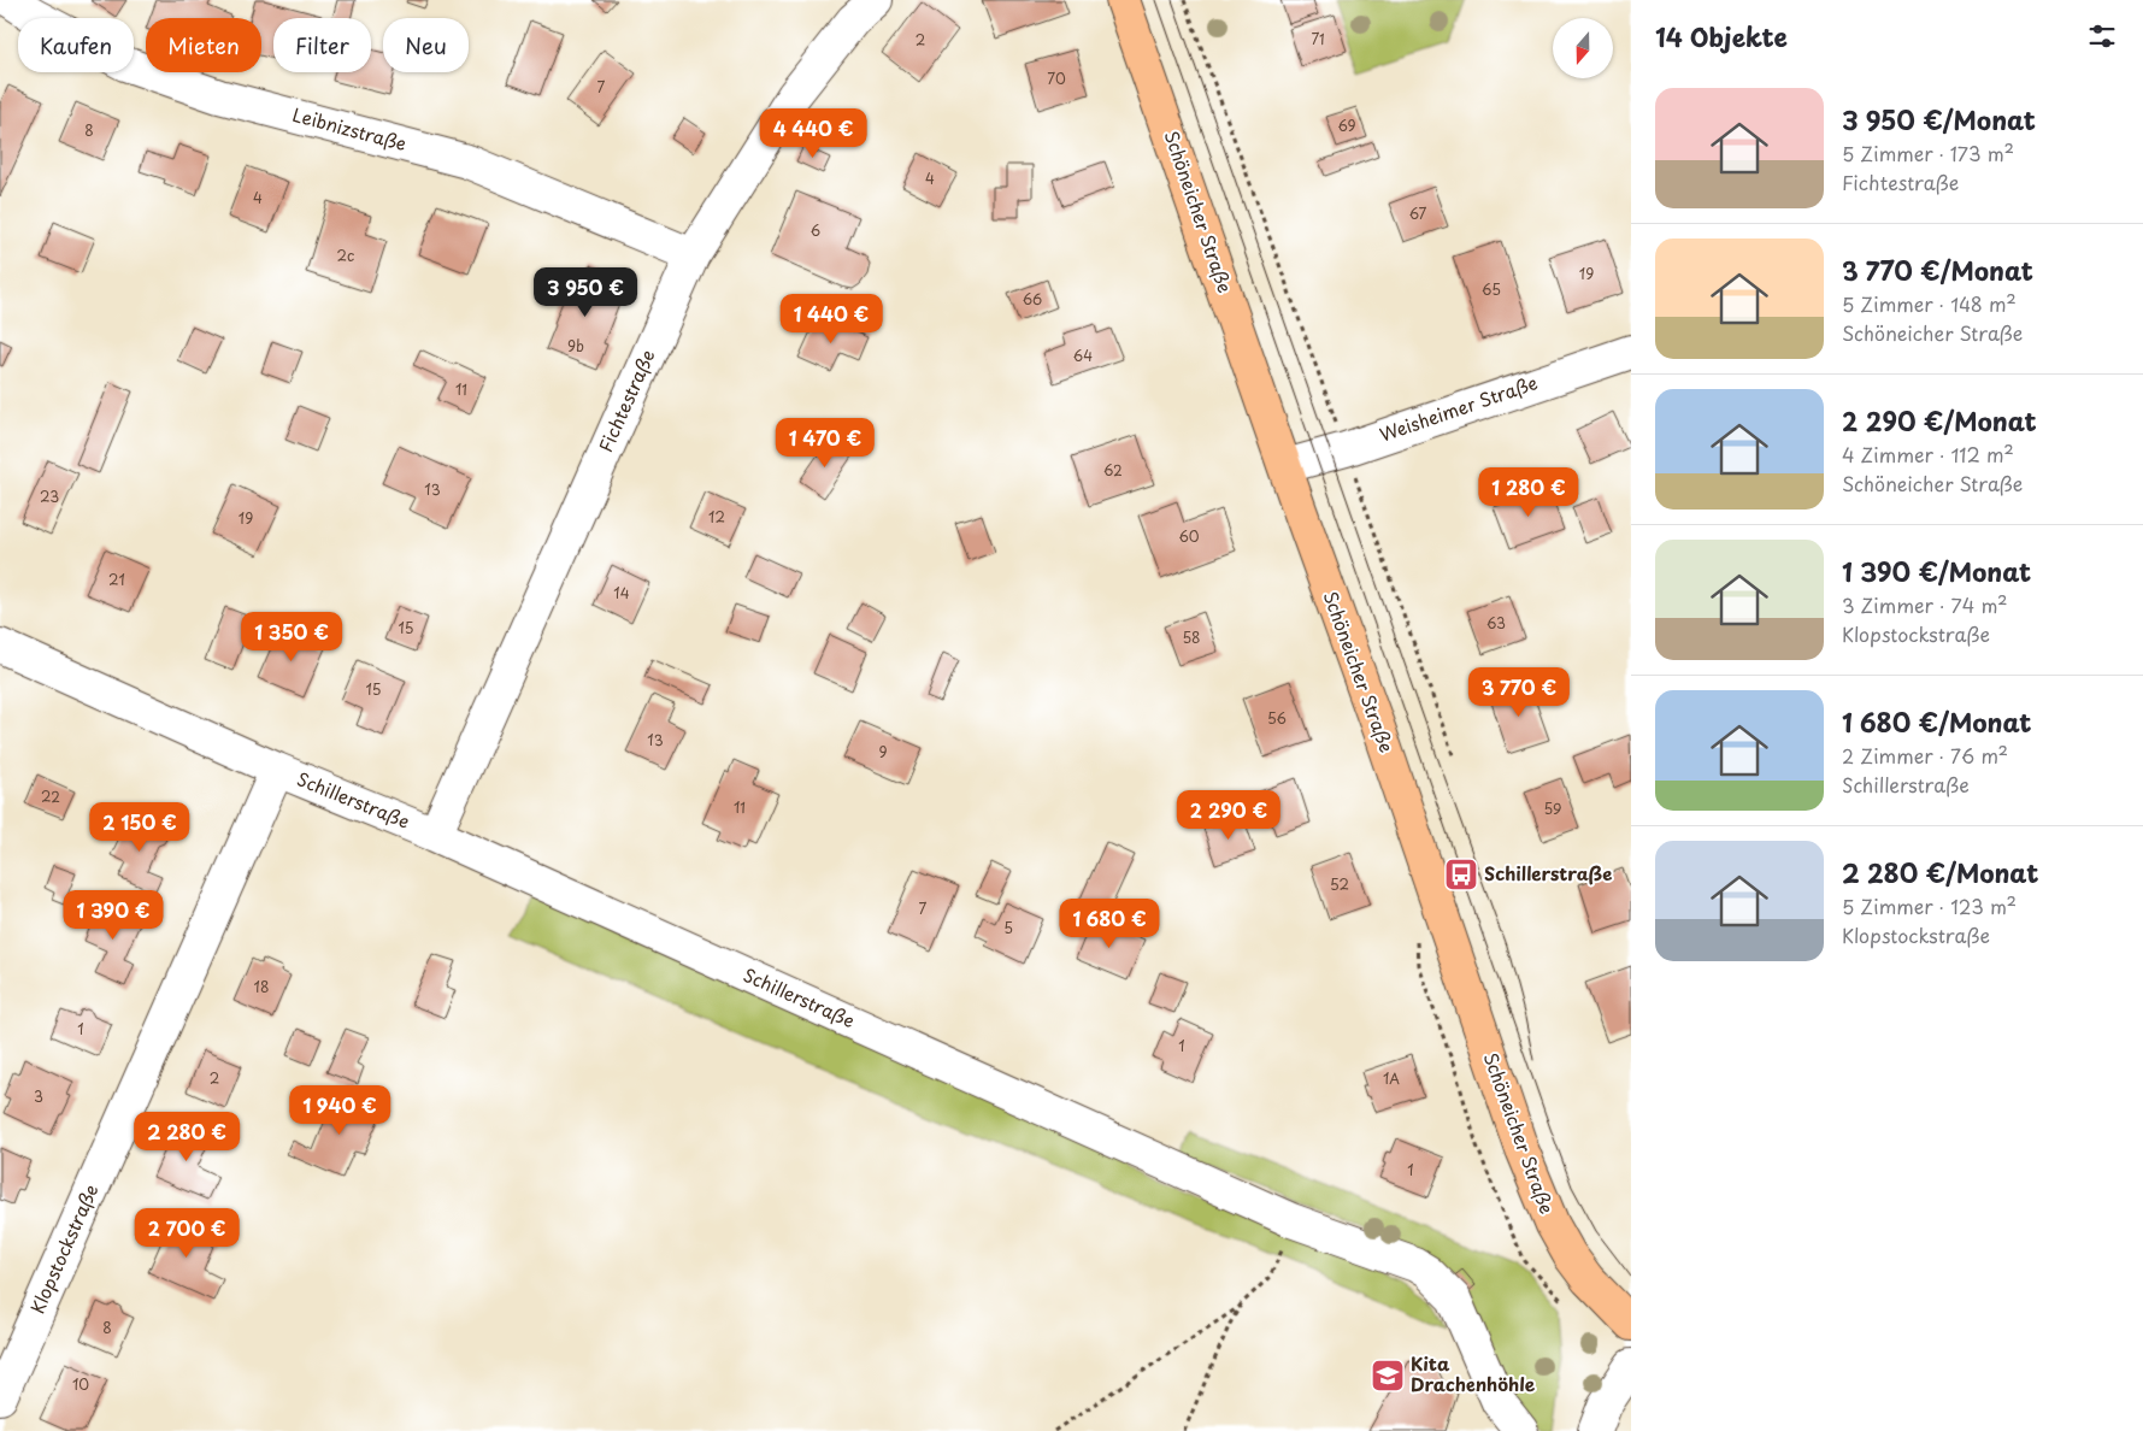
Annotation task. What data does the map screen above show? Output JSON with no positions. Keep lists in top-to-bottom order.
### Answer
{
  "streets": {
    "main road": ["Schöneicher Straße"],
    "street": [
      "Leibnizstraße",
      "Fichtestraße",
      "Weisheimer Straße",
      "Schillerstraße",
      "Klopstockstraße"
    ]
  },
  "crossings": [
    ["Leibnizstraße", "Fichtestraße"],
    ["Schöneicher Straße", "Weisheimer Straße"],
    ["Fichtestraße", "Schillerstraße"],
    ["Schillerstraße", "Klopstockstraße"]
  ],
  "places": {
    "bus stop": ["Schillerstraße"],
    "school or university": ["Kita Drachenhöhle"]
  },
  "house_numbers": [
    "71",
    "2",
    "70",
    "7",
    "69",
    "8",
    "4",
    "4",
    "67",
    "6",
    "2c",
    "19",
    "65",
    "66",
    "9b",
    "64",
    "11",
    "62",
    "13",
    "23",
    "12",
    "19",
    "60",
    "21",
    "14",
    "63",
    "15",
    "58",
    "15",
    "56",
    "13",
    "9",
    "22",
    "11",
    "59",
    "52",
    "7",
    "5",
    "18",
    "1",
    "1",
    "2",
    "1A",
    "3",
    "1",
    "8",
    "10"
  ],
  "north": "bottom",
  "page": {
    "heading": "14 Objekte",
    "chip": [
      "Kaufen",
      "Mieten",
      "Filter",
      "Neu"
    ],
    "list": [
      {
        "name": "3 950 €/Monat",
        "note": "5 Zimmer · 173 m² · Fichtestraße"
      },
      {
        "name": "3 770 €/Monat",
        "note": "5 Zimmer · 148 m² · Schöneicher Straße"
      },
      {
        "name": "2 290 €/Monat",
        "note": "4 Zimmer · 112 m² · Schöneicher Straße"
      },
      {
        "name": "1 390 €/Monat",
        "note": "3 Zimmer · 74 m² · Klopstockstraße"
      },
      {
        "name": "1 680 €/Monat",
        "note": "2 Zimmer · 76 m² · Schillerstraße"
      },
      {
        "name": "2 280 €/Monat",
        "note": "5 Zimmer · 123 m² · Klopstockstraße"
      }
    ],
    "price": [
      "4 440 €",
      "3 950 €",
      "1 440 €",
      "1 470 €",
      "1 280 €",
      "1 350 €",
      "3 770 €",
      "2 290 €",
      "2 150 €",
      "1 390 €",
      "1 680 €",
      "1 940 €",
      "2 280 €",
      "2 700 €"
    ]
  }
}
